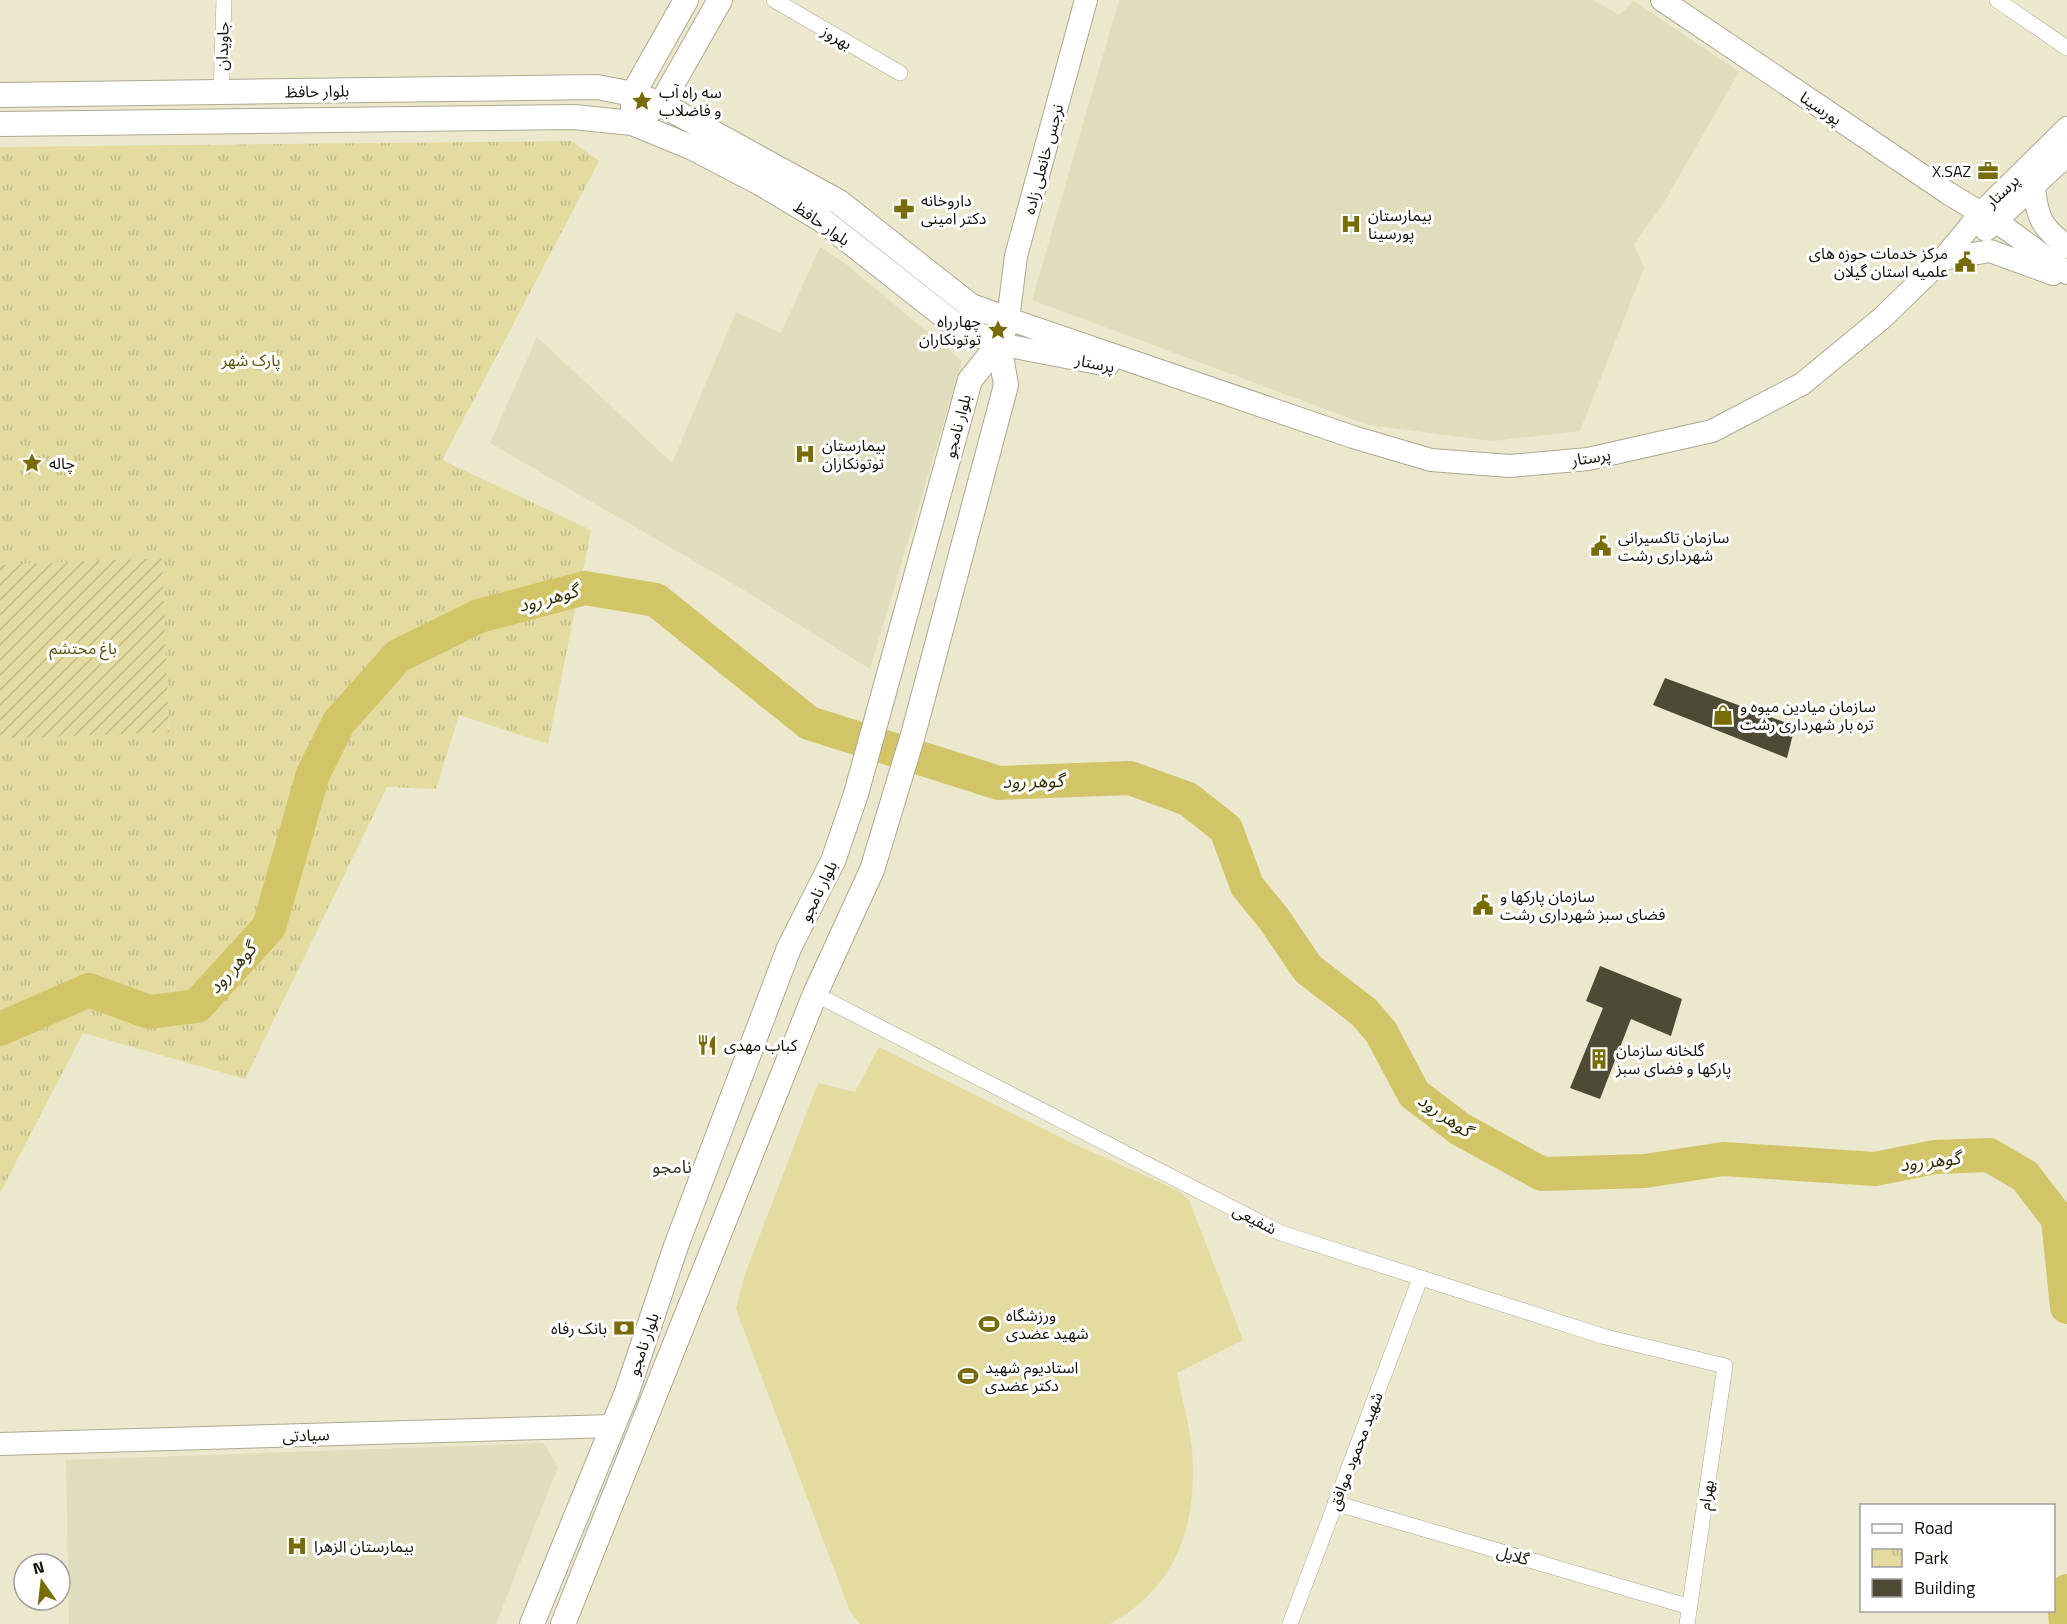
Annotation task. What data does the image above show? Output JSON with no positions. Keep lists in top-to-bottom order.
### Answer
{
  "streets": {
    "main road": ["بلوار حافظ", "بلوار نامجو"],
    "street": [
      "بهروز",
      "جاویدان",
      "پورسینا",
      "نرجس خانعلی زاده",
      "پرستار",
      "شفیعی",
      "سیادتی",
      "شهید محمود موافق",
      "بهرام",
      "گلایل"
    ]
  },
  "crossings": [
    ["جاویدان", "بلوار حافظ"],
    ["بلوار حافظ", "نرجس خانعلی زاده"],
    ["بلوار حافظ", "پرستار"],
    ["بلوار حافظ", "بلوار نامجو"],
    ["پورسینا", "پرستار"],
    ["نرجس خانعلی زاده", "پرستار"],
    ["پرستار", "بلوار نامجو"],
    ["بلوار نامجو", "شفیعی"],
    ["بلوار نامجو", "سیادتی"],
    ["شفیعی", "شهید محمود موافق"],
    ["شفیعی", "بهرام"],
    ["شهید محمود موافق", "گلایل"],
    ["بهرام", "گلایل"]
  ],
  "districts": ["نامجو"],
  "water": ["گوهر رود"],
  "parks": ["پارک شهر", "باغ محتشم"],
  "places": {
    "place": ["سه راه آب و فاضلاب", "چهارراه توتونکاران", "چاله"],
    "office": ["X.SAZ"],
    "pharmacy": ["داروخانه دکتر امینی"],
    "hospital": ["بیمارستان پورسینا", "بیمارستان توتونکاران", "بیمارستان الزهرا"],
    "public building": ["مرکز خدمات حوزه های علمیه استان گیلان", "سازمان تاکسیرانی شهرداری رشت", "سازمان پارکها و فضای سبز شهرداری رشت"],
    "shop": ["سازمان میادین میوه و تره بار شهرداری رشت"],
    "restaurant": ["کباب مهدی"],
    "building": ["گلخانه سازمان پارکها و فضای سبز"],
    "sports": ["ورزشگاه شهید عضدی", "استادیوم شهید دکتر عضدی"],
    "bank": ["بانک رفاه"]
  },
  "legend": ["Road", "Park", "Building"],
  "north": "top"
}
